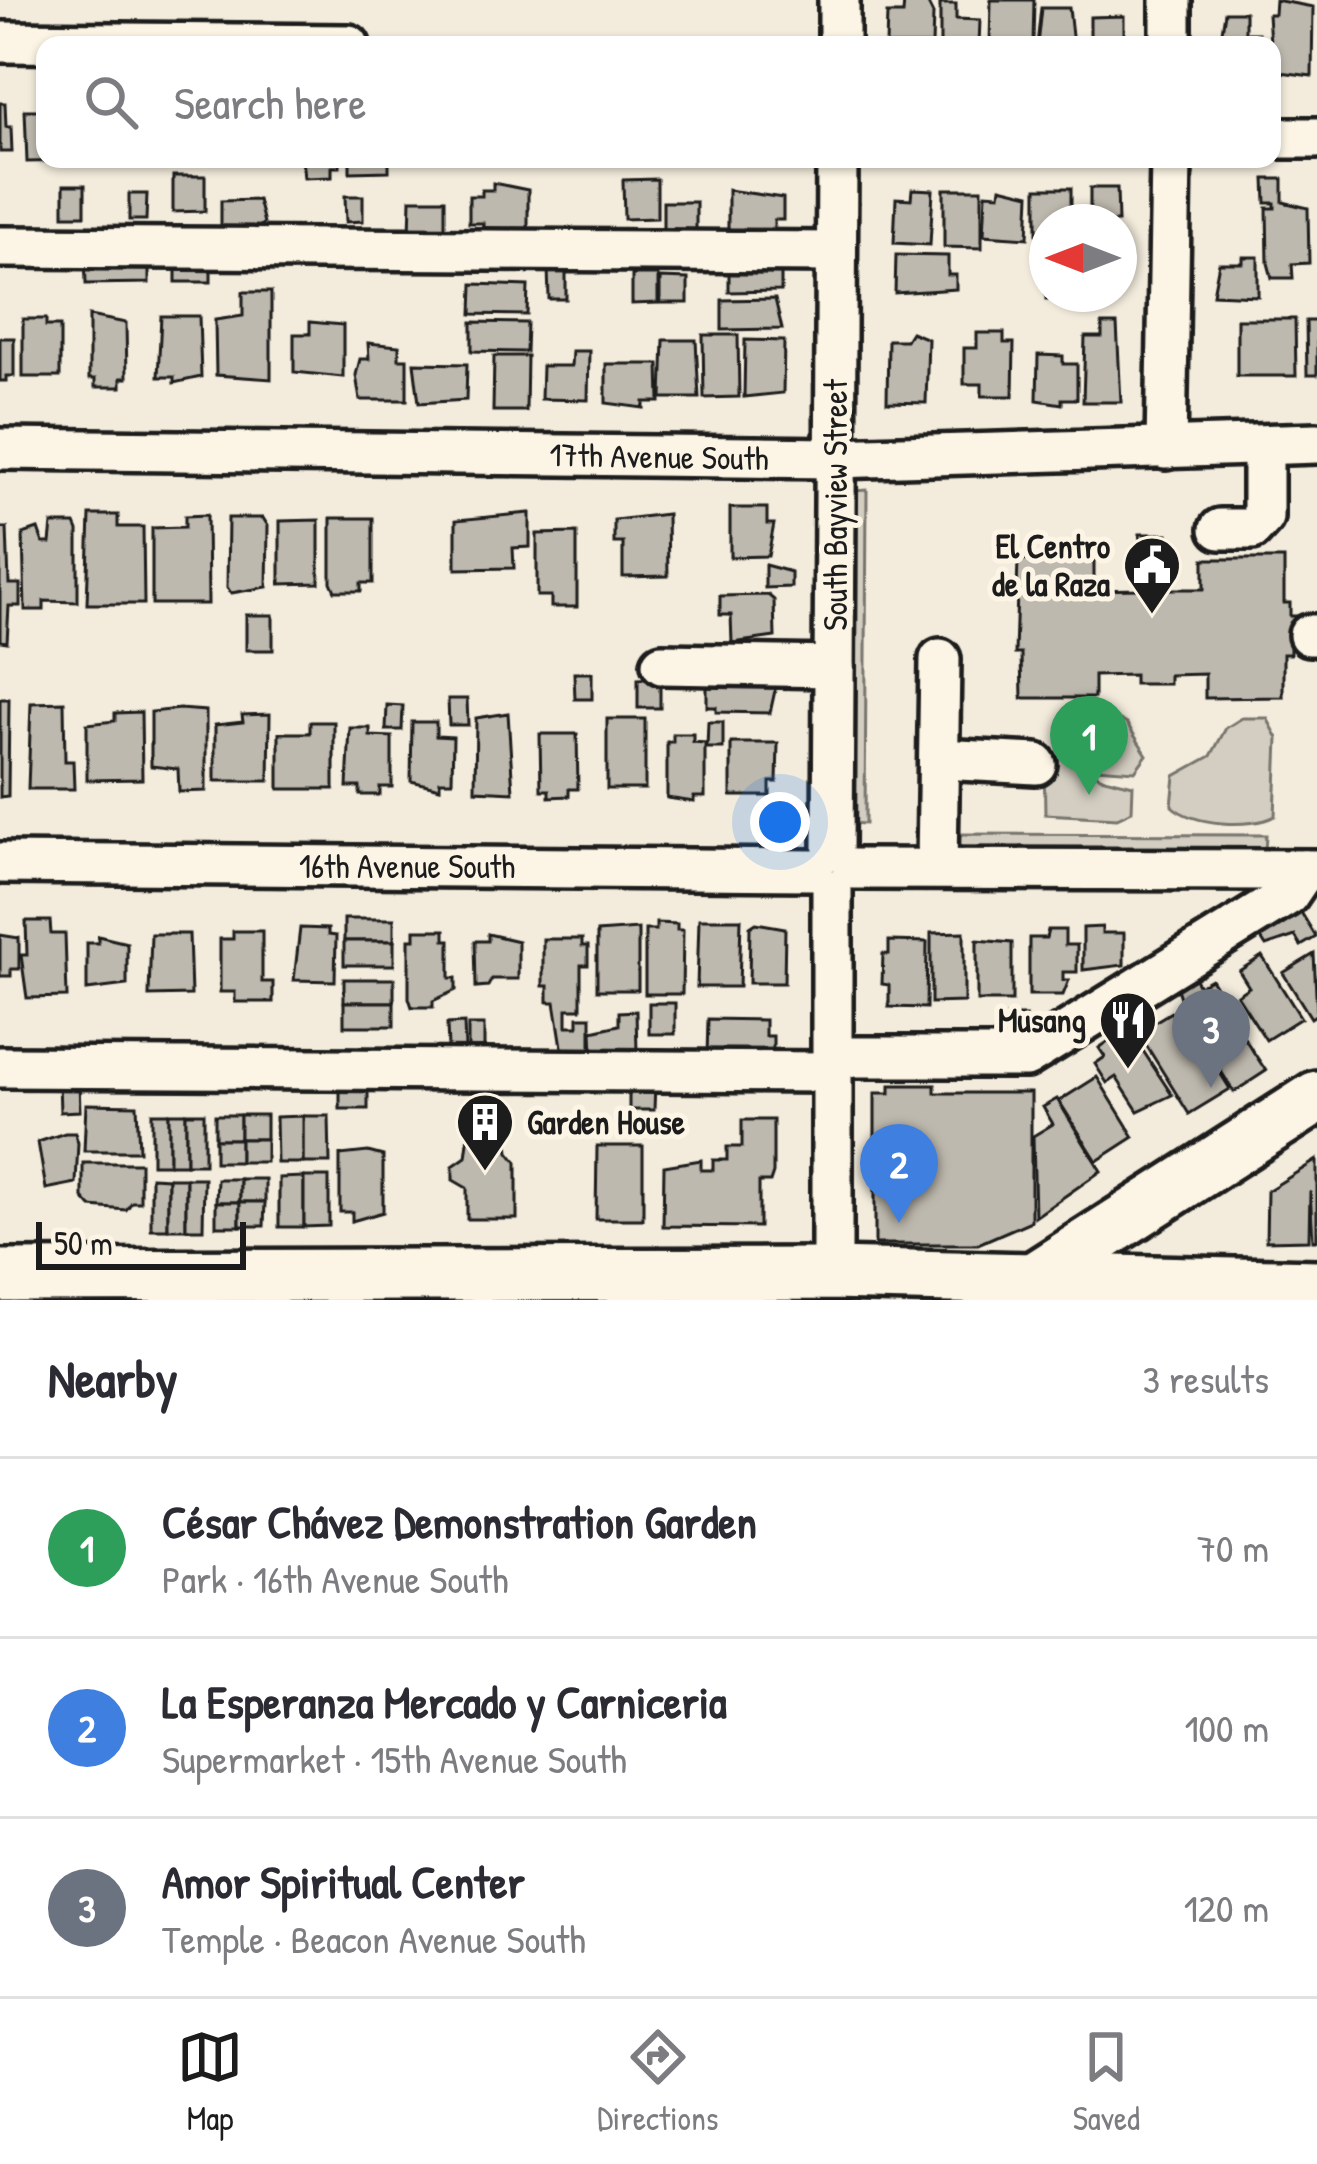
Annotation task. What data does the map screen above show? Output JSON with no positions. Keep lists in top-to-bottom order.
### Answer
{
  "streets": {
    "street": ["17th Avenue South", "South Bayview Street", "16th Avenue South"]
  },
  "crossings": [
    ["17th Avenue South", "South Bayview Street"],
    ["South Bayview Street", "16th Avenue South"]
  ],
  "places": {
    "public building": ["El Centro de la Raza"],
    "restaurant": ["Musang"],
    "building": ["Garden House"]
  },
  "scale_bar": "50 m",
  "north": "left",
  "page": {
    "search": "Search here",
    "pins": ["1", "3", "2"],
    "scale": "50 m",
    "heading": ["Nearby", "3 results"],
    "list": [
      {
        "mark": "1",
        "name": "César Chávez Demonstration Garden",
        "note": "Park · 16th Avenue South",
        "value": "70 m"
      },
      {
        "mark": "2",
        "name": "La Esperanza Mercado y Carniceria",
        "note": "Supermarket · 15th Avenue South",
        "value": "100 m"
      },
      {
        "mark": "3",
        "name": "Amor Spiritual Center",
        "note": "Temple · Beacon Avenue South",
        "value": "120 m"
      }
    ],
    "nav": ["Map", "Directions", "Saved"]
  }
}
